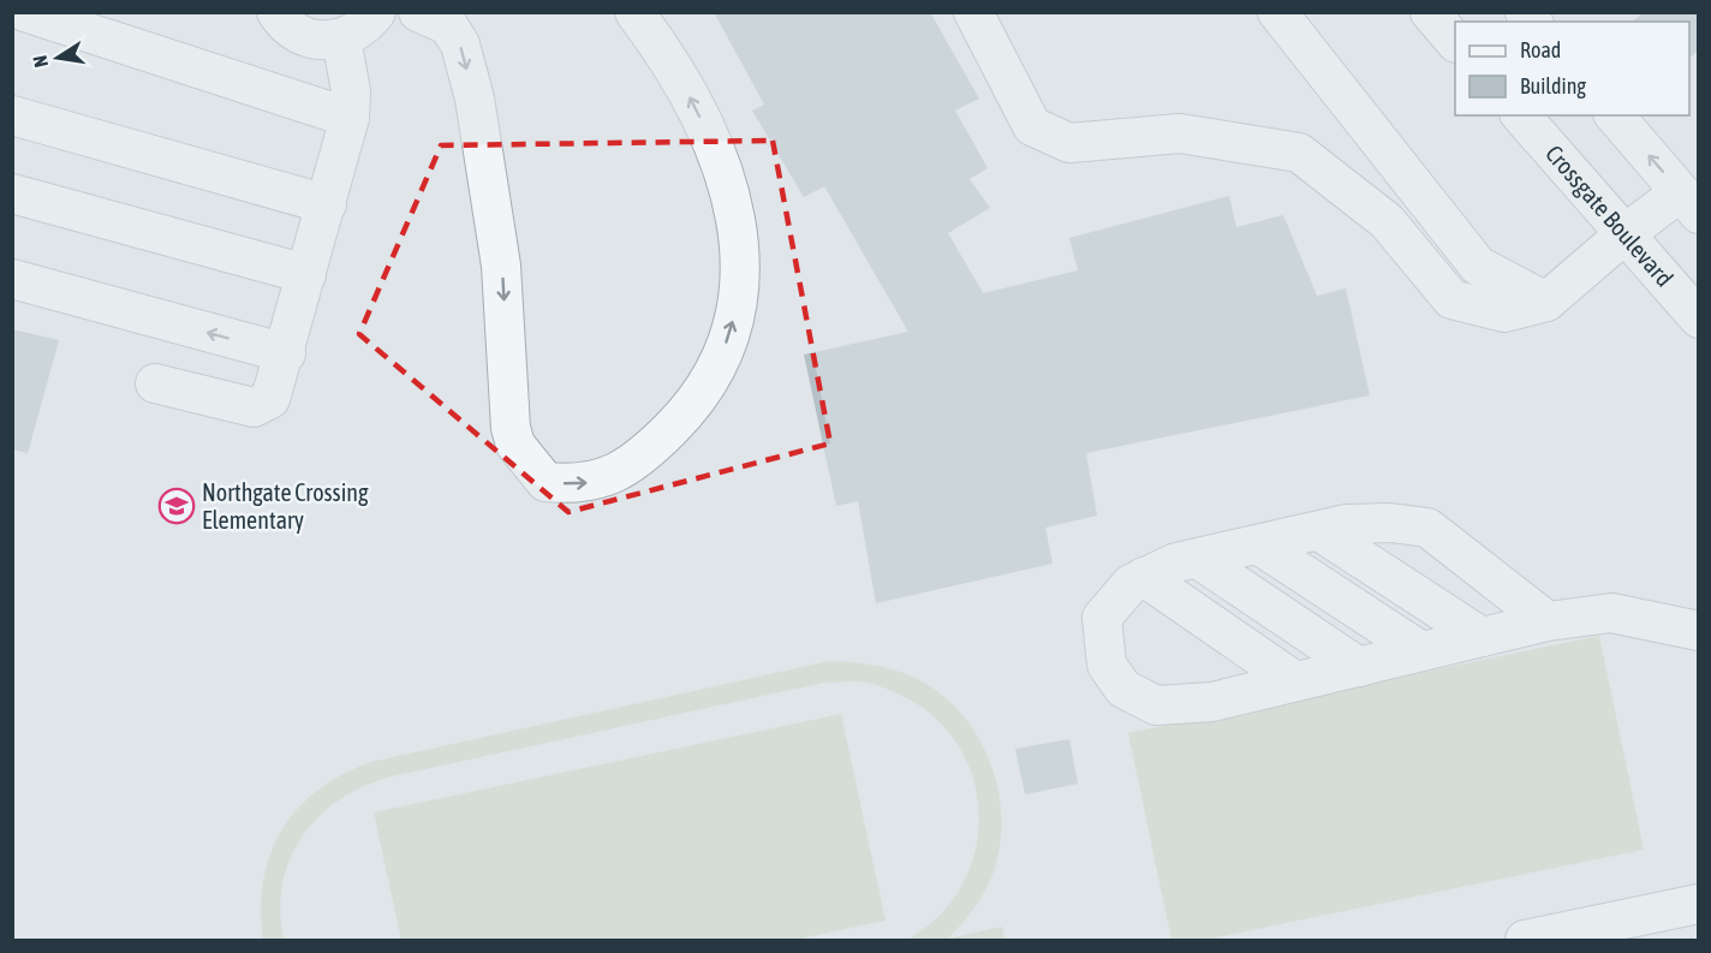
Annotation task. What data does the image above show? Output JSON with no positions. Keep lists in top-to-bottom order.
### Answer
{
  "streets": {
    "street": ["Crossgate Boulevard"]
  },
  "places": {
    "school or university": ["Northgate Crossing Elementary"]
  },
  "legend": ["Road", "Building"],
  "north": "left"
}
